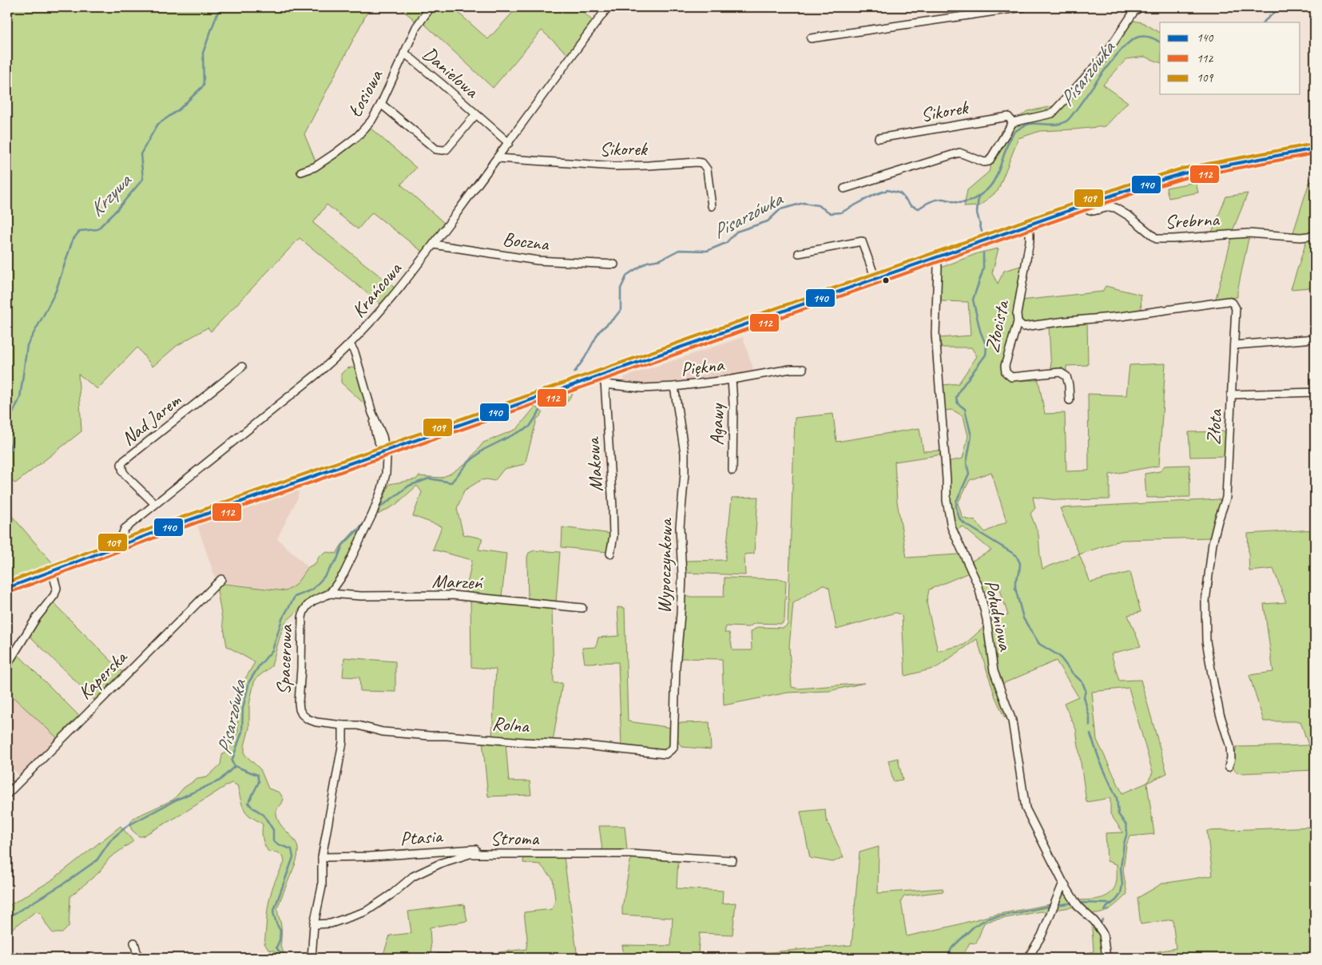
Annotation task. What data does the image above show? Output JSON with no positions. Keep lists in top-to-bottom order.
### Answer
{
  "streets": {
    "street": [
      "Danielowa",
      "Łosiowa",
      "Sikorek",
      "Srebrna",
      "Boczna",
      "Krańcowa",
      "Złocista",
      "Piękna",
      "Nad Jarem",
      "Agawy",
      "Złota",
      "Makowa",
      "Wypoczynkowa",
      "Marzeń",
      "Południowa",
      "Spacerowa",
      "Kaperska",
      "Rolna",
      "Ptasia",
      "Stroma"
    ]
  },
  "crossings": [
    ["Danielowa", "Łosiowa"],
    ["Danielowa", "Krańcowa"],
    ["Sikorek", "Krańcowa"],
    ["Boczna", "Krańcowa"],
    ["Krańcowa", "Nad Jarem"],
    ["Złocista", "Złota"],
    ["Piękna", "Agawy"],
    ["Piękna", "Makowa"],
    ["Piękna", "Wypoczynkowa"],
    ["Wypoczynkowa", "Rolna"],
    ["Marzeń", "Spacerowa"],
    ["Spacerowa", "Rolna"]
  ],
  "water": ["Pisarzówka", "Krzywa"],
  "lines": ["transit line 109", "transit line 140", "transit line 112"],
  "legend": ["140", "112", "109"]
}
